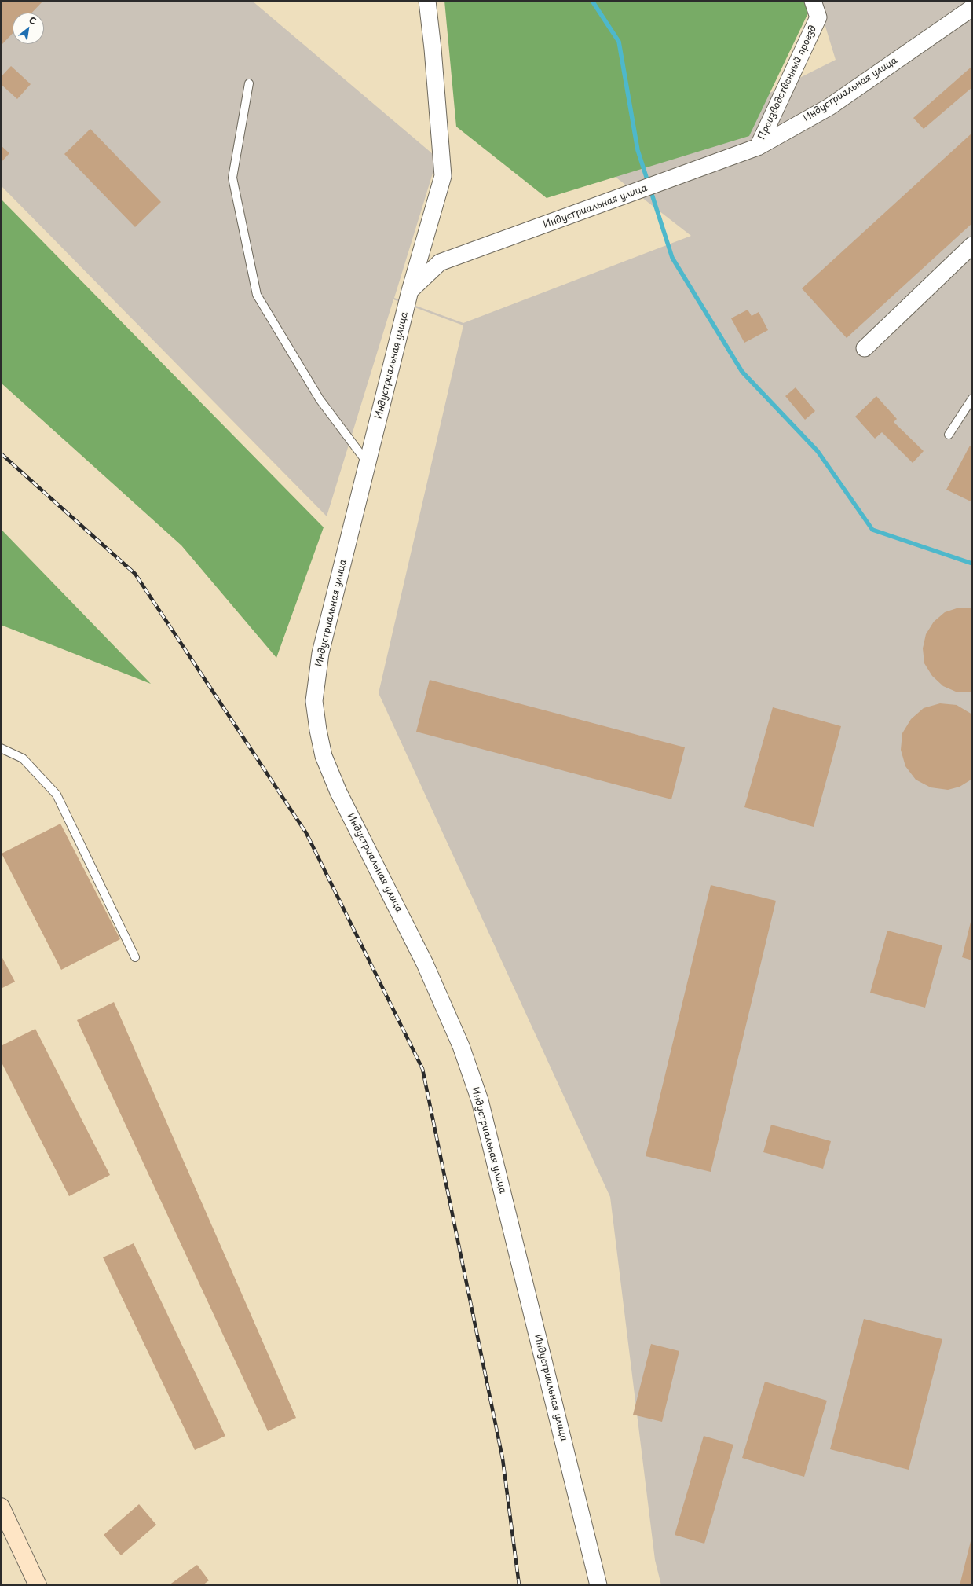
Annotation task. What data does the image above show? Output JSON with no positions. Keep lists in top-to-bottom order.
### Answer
{
  "streets": {
    "street": ["Производственный проезд", "Индустриальная улица"]
  },
  "crossings": [
    ["Производственный проезд", "Индустриальная улица"]
  ],
  "north": "top right"
}
